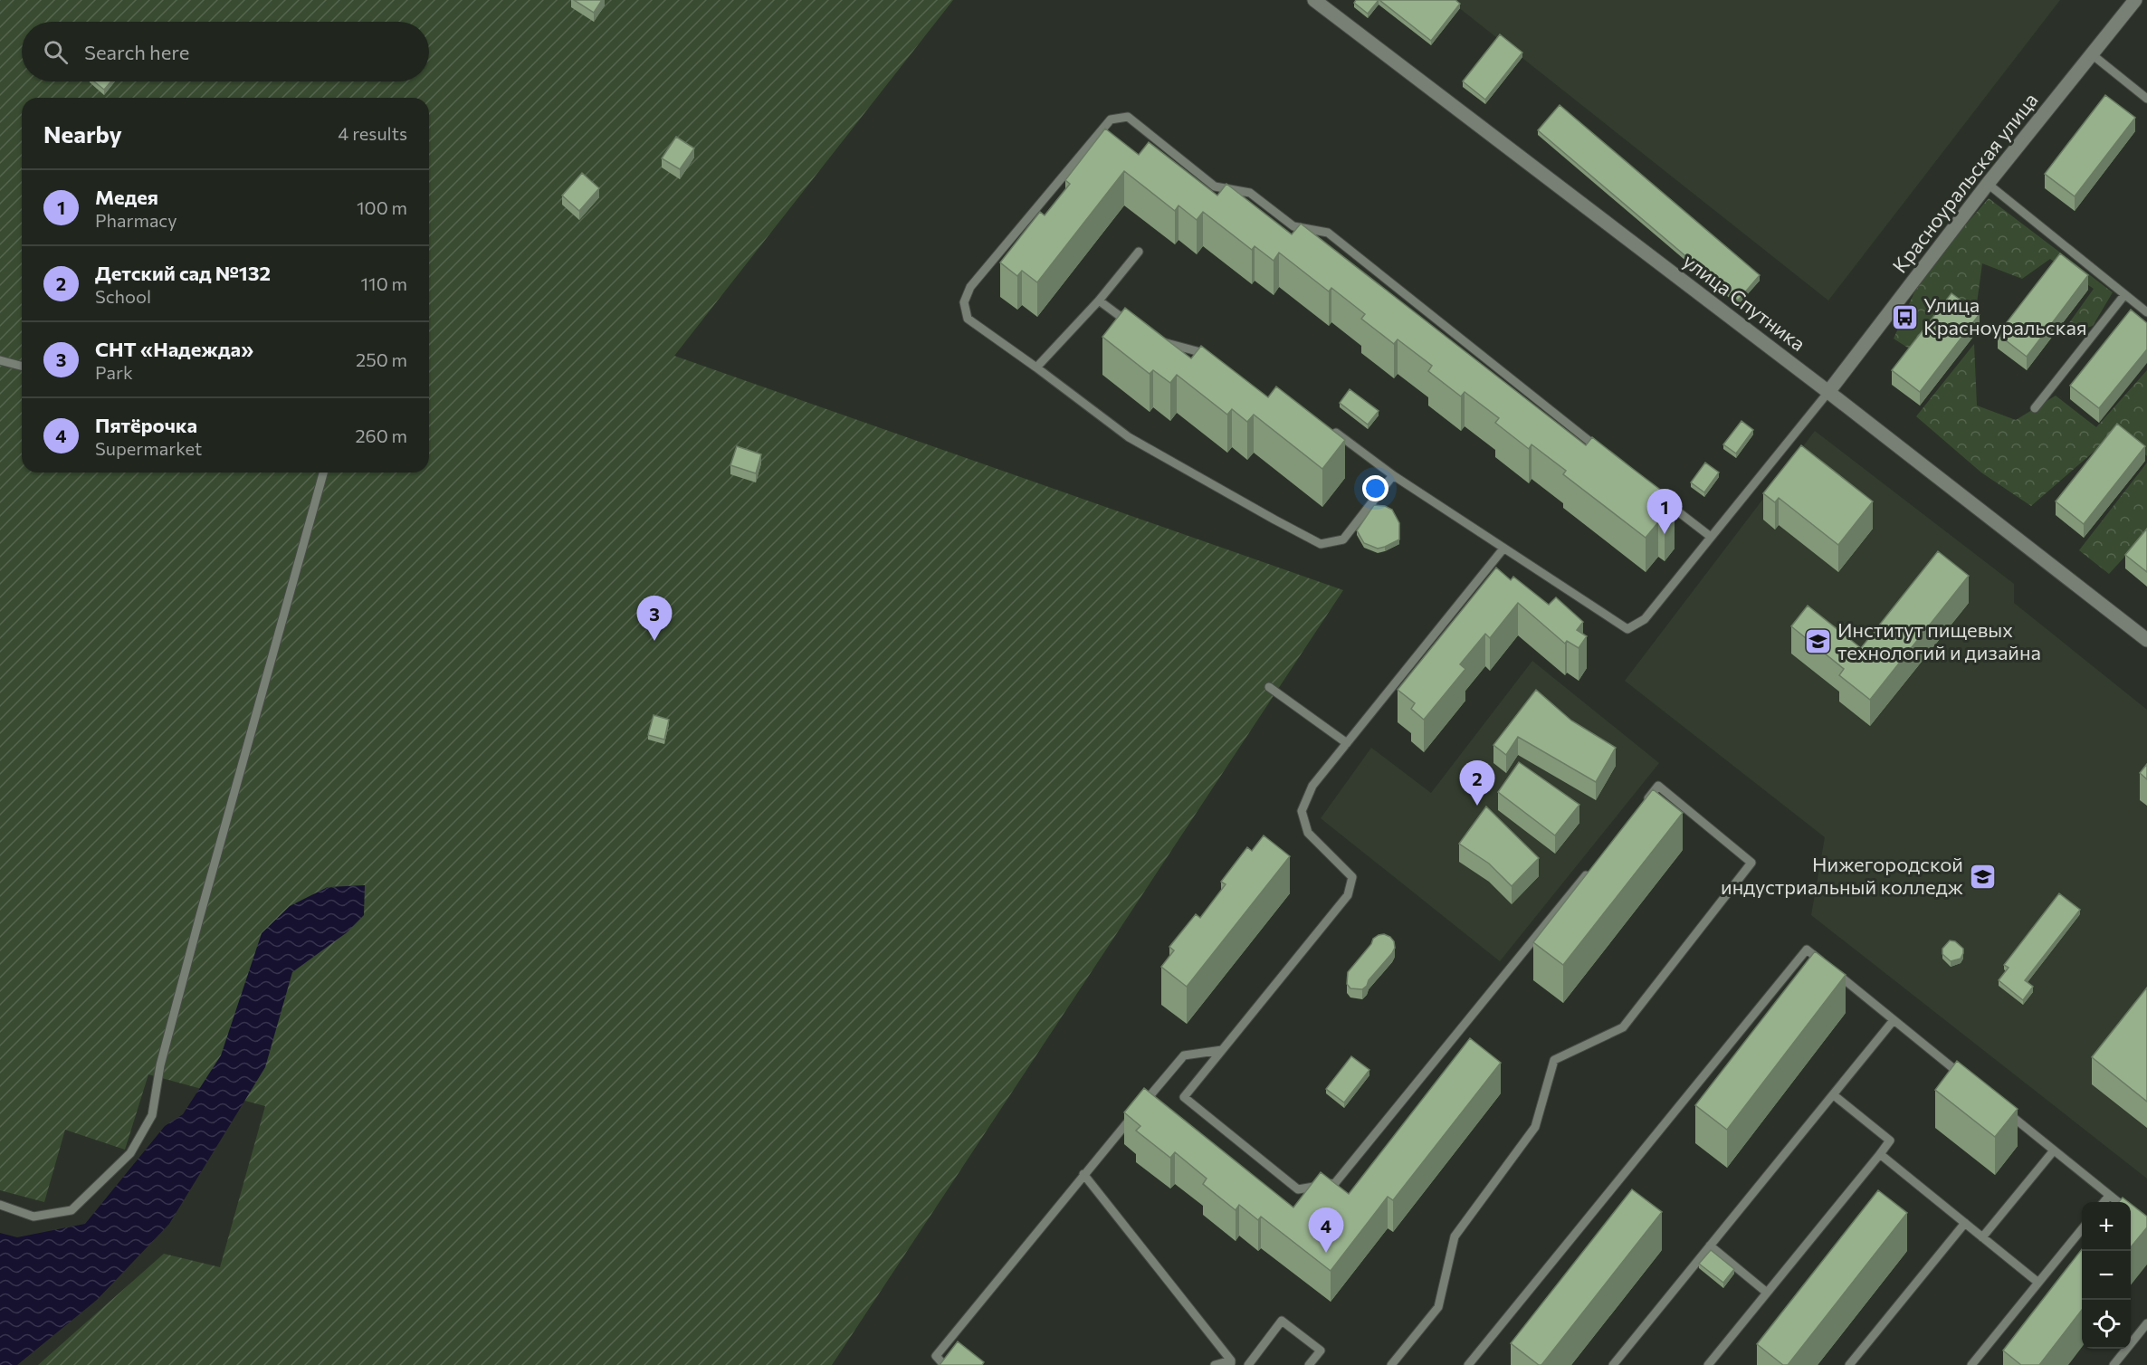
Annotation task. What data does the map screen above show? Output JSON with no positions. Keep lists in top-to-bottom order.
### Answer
{
  "streets": {
    "street": ["Красноуральская улица", "улица Спутника"]
  },
  "crossings": [
    ["Красноуральская улица", "улица Спутника"]
  ],
  "places": {
    "bus stop": ["Улица Красноуральская"],
    "school or university": ["Институт пищевых технологий и дизайна", "Нижегородской индустриальный колледж"]
  },
  "page": {
    "search": "Search here",
    "heading": ["Nearby", "4 results"],
    "list": [
      {
        "mark": "1",
        "name": "Медея",
        "note": "Pharmacy",
        "value": "100 m"
      },
      {
        "mark": "2",
        "name": "Детский сад №132",
        "note": "School",
        "value": "110 m"
      },
      {
        "mark": "3",
        "name": "СНТ «Надежда»",
        "note": "Park",
        "value": "250 m"
      },
      {
        "mark": "4",
        "name": "Пятёрочка",
        "note": "Supermarket",
        "value": "260 m"
      }
    ],
    "pins": [
      "1",
      "3",
      "2",
      "4"
    ],
    "map_buttons": ["+", "−"]
  }
}
